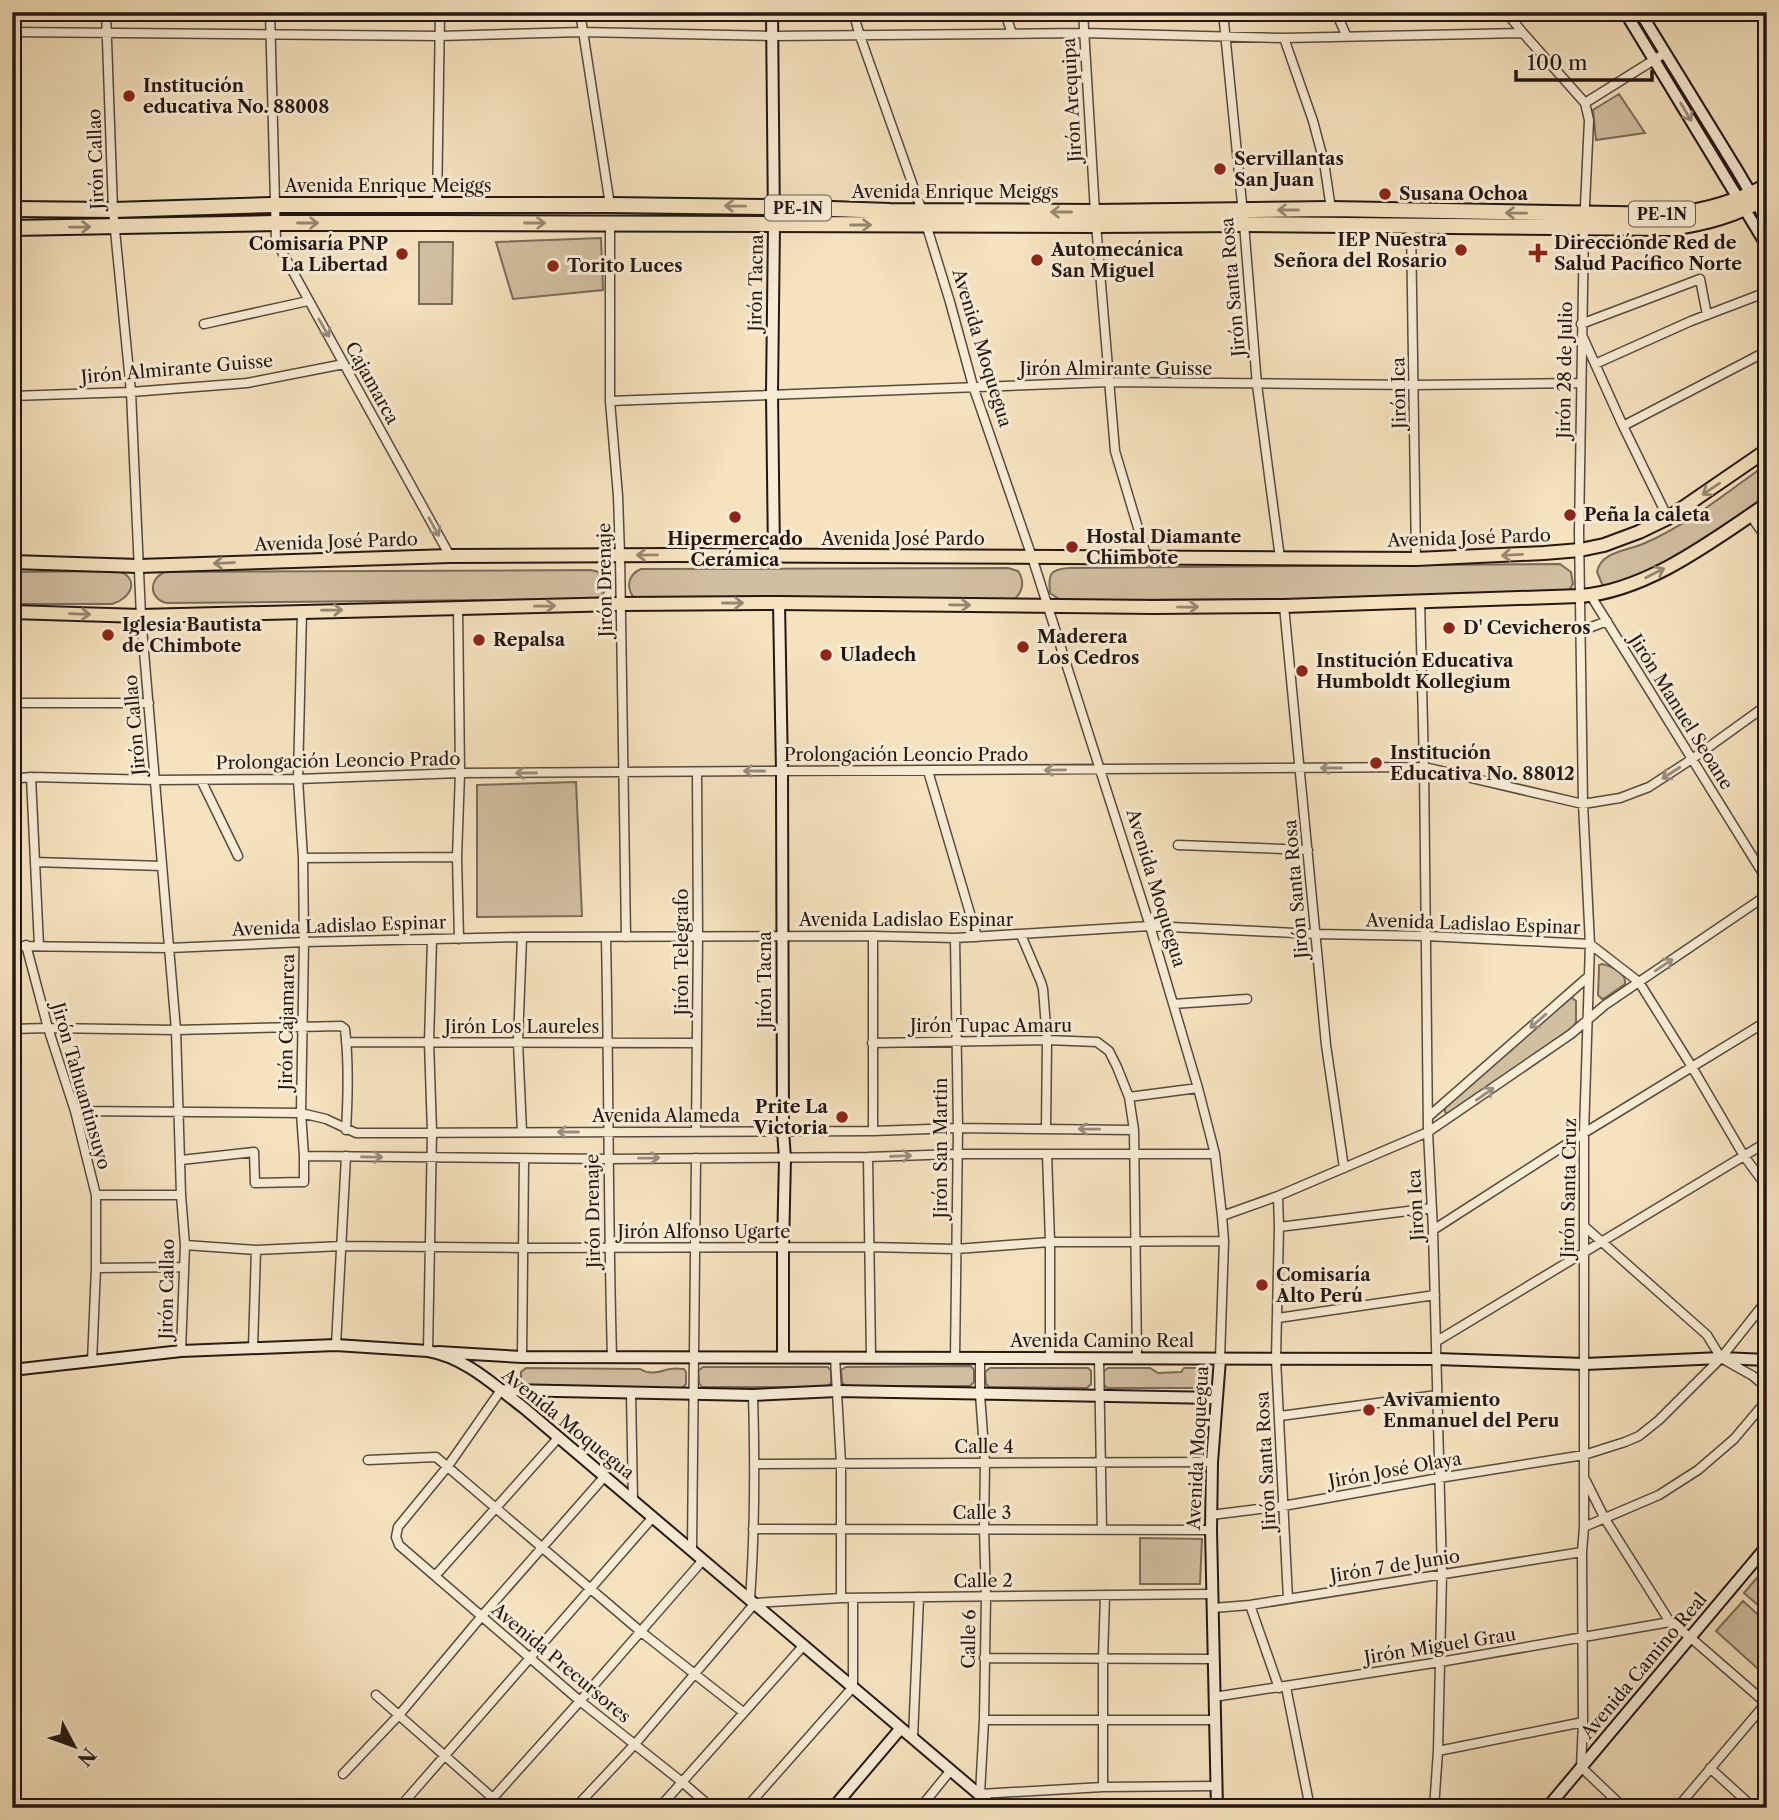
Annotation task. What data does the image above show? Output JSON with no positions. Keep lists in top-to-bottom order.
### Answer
{
  "streets": {
    "highway": ["Avenida Enrique Meiggs", "PE-1N"],
    "main road": [
      "Jirón Tacna",
      "Avenida Moquegua",
      "Avenida José Pardo",
      "Avenida Camino Real"
    ],
    "street": [
      "Jirón Arequipa",
      "Jirón Callao",
      "Jirón Santa Rosa",
      "Jirón Almirante Guisse",
      "Jirón 28 de Julio",
      "Cajamarca",
      "Jirón Ica",
      "Jirón Drenaje",
      "Jirón Manuel Seoane",
      "Prolongación Leoncio Prado",
      "Avenida Ladislao Espinar",
      "Jirón Telegrafo",
      "Jirón Cajamarca",
      "Jirón Tupac Amaru",
      "Jirón Los Laureles",
      "Jirón Tahuantinsuyo",
      "Avenida Alameda",
      "Jirón San Martin",
      "Jirón Santa Cruz",
      "Jirón Alfonso Ugarte",
      "Calle 4",
      "Jirón José Olaya",
      "Calle 3",
      "Jirón 7 de Junio",
      "Calle 2",
      "Calle 6",
      "Jirón Miguel Grau",
      "Avenida Precursores"
    ]
  },
  "crossings": [
    ["Jirón Arequipa", "Avenida Enrique Meiggs"],
    ["Jirón Arequipa", "Jirón Almirante Guisse"],
    ["Jirón Arequipa", "Avenida José Pardo"],
    ["Jirón Callao", "Avenida Enrique Meiggs"],
    ["Jirón Callao", "Avenida Moquegua"],
    ["Jirón Callao", "Jirón Almirante Guisse"],
    ["Jirón Callao", "Avenida José Pardo"],
    ["Jirón Callao", "Prolongación Leoncio Prado"],
    ["Jirón Callao", "Avenida Ladislao Espinar"],
    ["Jirón Callao", "Jirón Cajamarca"],
    ["Jirón Callao", "Avenida Alameda"],
    ["Jirón Callao", "Jirón Alfonso Ugarte"],
    ["Avenida Enrique Meiggs", "Jirón Tacna"],
    ["Avenida Enrique Meiggs", "Jirón Santa Rosa"],
    ["Avenida Enrique Meiggs", "Avenida Moquegua"],
    ["Avenida Enrique Meiggs", "Jirón 28 de Julio"],
    ["Avenida Enrique Meiggs", "Cajamarca"],
    ["Avenida Enrique Meiggs", "Jirón Ica"],
    ["Avenida Enrique Meiggs", "Jirón Drenaje"],
    ["Jirón Tacna", "Jirón Almirante Guisse"],
    ["Jirón Tacna", "Avenida José Pardo"],
    ["Jirón Tacna", "Prolongación Leoncio Prado"],
    ["Jirón Tacna", "Avenida Ladislao Espinar"],
    ["Jirón Tacna", "Avenida Alameda"],
    ["Jirón Tacna", "Jirón Alfonso Ugarte"],
    ["Jirón Tacna", "Avenida Camino Real"],
    ["Jirón Santa Rosa", "Jirón Almirante Guisse"],
    ["Jirón Santa Rosa", "Avenida José Pardo"],
    ["Jirón Santa Rosa", "Prolongación Leoncio Prado"],
    ["Jirón Santa Rosa", "Avenida Ladislao Espinar"],
    ["Jirón Santa Rosa", "Avenida Camino Real"],
    ["Jirón Santa Rosa", "Jirón José Olaya"],
    ["Jirón Santa Rosa", "Jirón 7 de Junio"],
    ["Avenida Moquegua", "Jirón Almirante Guisse"],
    ["Avenida Moquegua", "Avenida José Pardo"],
    ["Avenida Moquegua", "Prolongación Leoncio Prado"],
    ["Avenida Moquegua", "Avenida Ladislao Espinar"],
    ["Avenida Moquegua", "Jirón Tahuantinsuyo"],
    ["Avenida Moquegua", "Jirón Alfonso Ugarte"],
    ["Avenida Moquegua", "Avenida Camino Real"],
    ["Avenida Moquegua", "Calle 4"],
    ["Avenida Moquegua", "Jirón José Olaya"],
    ["Avenida Moquegua", "Calle 3"],
    ["Avenida Moquegua", "Jirón 7 de Junio"],
    ["Avenida Moquegua", "Calle 2"],
    ["Avenida Moquegua", "Calle 6"],
    ["Avenida Moquegua", "Jirón Miguel Grau"],
    ["Jirón Almirante Guisse", "Jirón 28 de Julio"],
    ["Jirón Almirante Guisse", "Cajamarca"],
    ["Jirón Almirante Guisse", "Jirón Ica"],
    ["Jirón Almirante Guisse", "Jirón Drenaje"],
    ["Jirón 28 de Julio", "Avenida José Pardo"],
    ["Jirón 28 de Julio", "Jirón Santa Cruz"],
    ["Cajamarca", "Avenida José Pardo"],
    ["Jirón Ica", "Avenida José Pardo"],
    ["Jirón Ica", "Prolongación Leoncio Prado"],
    ["Jirón Ica", "Avenida Ladislao Espinar"],
    ["Jirón Ica", "Avenida Camino Real"],
    ["Jirón Ica", "Jirón José Olaya"],
    ["Jirón Ica", "Jirón 7 de Junio"],
    ["Jirón Ica", "Jirón Miguel Grau"],
    ["Avenida José Pardo", "Jirón Drenaje"],
    ["Avenida José Pardo", "Jirón Santa Cruz"],
    ["Jirón Drenaje", "Prolongación Leoncio Prado"],
    ["Jirón Drenaje", "Avenida Ladislao Espinar"],
    ["Jirón Drenaje", "Jirón Los Laureles"],
    ["Jirón Drenaje", "Avenida Alameda"],
    ["Jirón Drenaje", "Jirón Alfonso Ugarte"],
    ["Jirón Drenaje", "Avenida Camino Real"],
    ["Jirón Manuel Seoane", "Prolongación Leoncio Prado"],
    ["Jirón Manuel Seoane", "Jirón Santa Cruz"],
    ["Prolongación Leoncio Prado", "Jirón Telegrafo"],
    ["Prolongación Leoncio Prado", "Jirón Cajamarca"],
    ["Prolongación Leoncio Prado", "Jirón Santa Cruz"],
    ["Avenida Ladislao Espinar", "Jirón Telegrafo"],
    ["Avenida Ladislao Espinar", "Jirón Cajamarca"],
    ["Avenida Ladislao Espinar", "Jirón Tahuantinsuyo"],
    ["Avenida Ladislao Espinar", "Jirón San Martin"],
    ["Avenida Ladislao Espinar", "Jirón Santa Cruz"],
    ["Jirón Telegrafo", "Jirón Los Laureles"],
    ["Jirón Telegrafo", "Avenida Alameda"],
    ["Jirón Cajamarca", "Avenida Alameda"],
    ["Jirón Tupac Amaru", "Avenida Alameda"],
    ["Jirón Tupac Amaru", "Jirón San Martin"],
    ["Jirón Tahuantinsuyo", "Avenida Alameda"],
    ["Avenida Alameda", "Jirón San Martin"],
    ["Jirón San Martin", "Jirón Alfonso Ugarte"],
    ["Jirón San Martin", "Avenida Camino Real"],
    ["Jirón Santa Cruz", "Avenida Camino Real"],
    ["Jirón Santa Cruz", "Jirón José Olaya"],
    ["Jirón Santa Cruz", "Jirón 7 de Junio"],
    ["Jirón Santa Cruz", "Jirón Miguel Grau"],
    ["Avenida Camino Real", "Jirón José Olaya"],
    ["Avenida Camino Real", "Calle 6"],
    ["Calle 4", "Calle 6"],
    ["Calle 3", "Calle 6"],
    ["Calle 2", "Calle 6"]
  ],
  "one_way": ["Cajamarca", "Prolongación Leoncio Prado"],
  "places": {
    "other": [
      "Institución educativa No. 88008",
      "Servillantas San Juan",
      "Susana Ochoa",
      "IEP Nuestra Señora del Rosario",
      "Comisaría PNP La Libertad",
      "Automecánica San Miguel",
      "Torito Luces",
      "Peña la caleta",
      "Hipermercado Cerámica",
      "Hostal Diamante Chimbote",
      "D' Cevicheros",
      "Iglesia Bautista de Chimbote",
      "Repalsa",
      "Maderera Los Cedros",
      "Uladech",
      "Institución Educativa Humboldt Kollegium",
      "Institución Educativa No. 88012",
      "Prite La Victoria",
      "Comisaría Alto Perú",
      "Avivamiento Enmanuel del Peru"
    ],
    "health": ["Direcciónde Red de Salud Pacífico Norte"]
  },
  "scale_bar": "100 m",
  "north": "bottom right"
}
